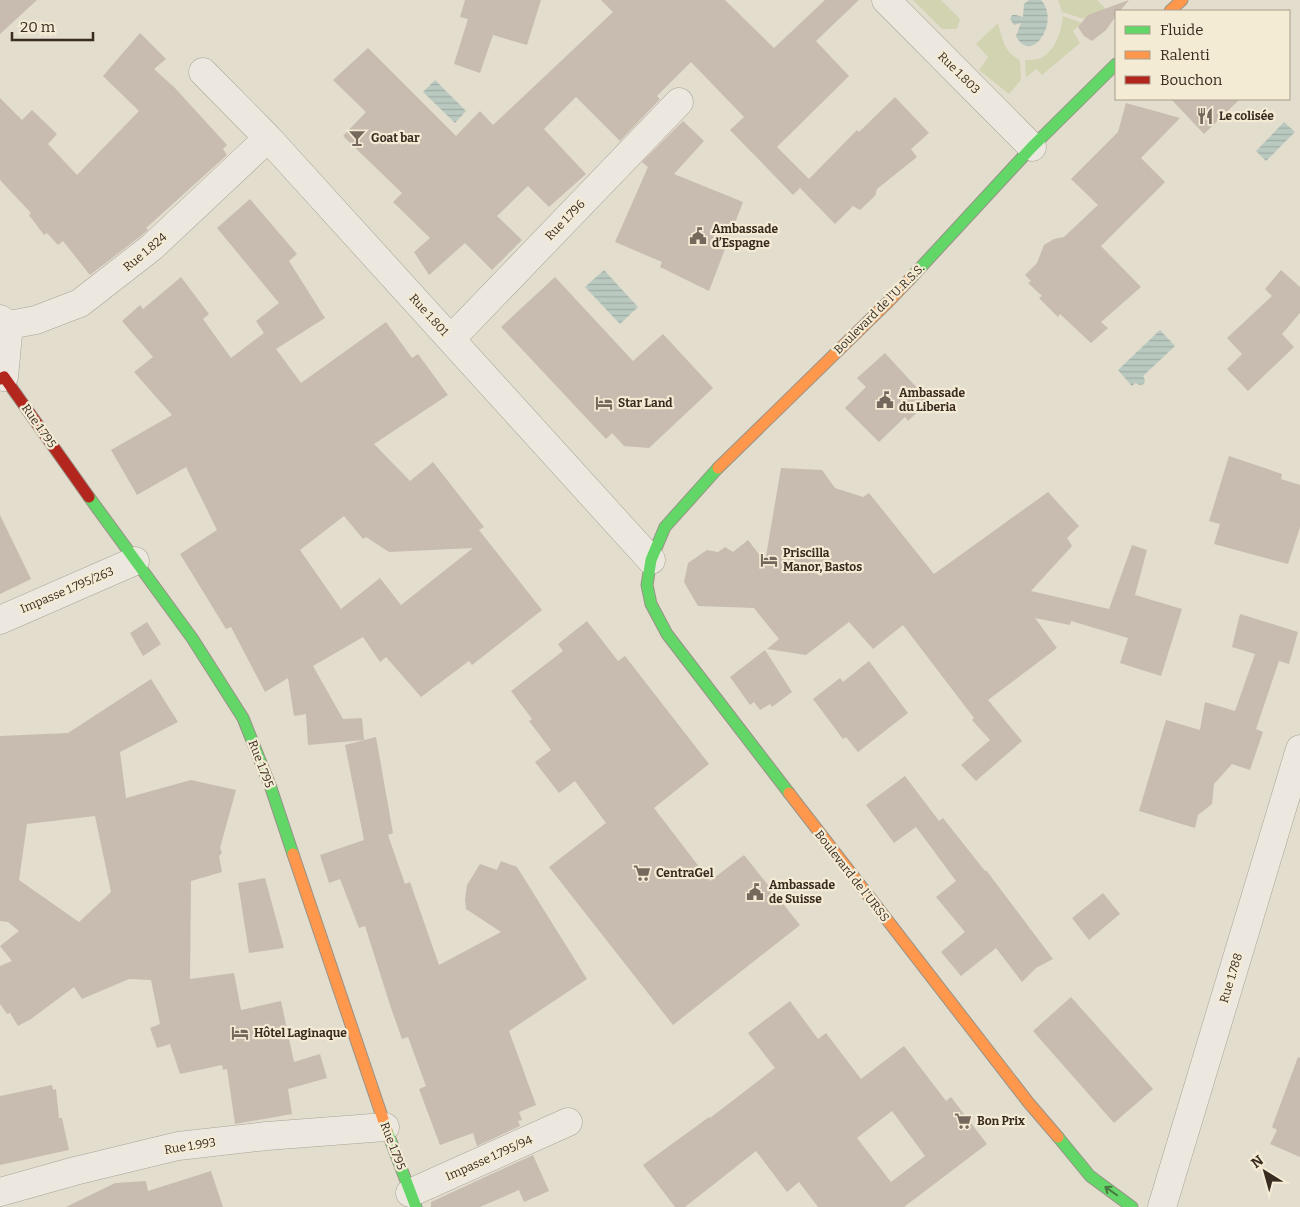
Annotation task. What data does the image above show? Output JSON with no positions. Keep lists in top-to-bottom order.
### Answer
{
  "streets": {
    "street": [
      "Rue 1.803",
      "Rue 1.796",
      "Rue 1.824",
      "Boulevard de l'U.R.S.S.",
      "Rue 1.801",
      "Rue 1.795",
      "Impasse 1.795/263",
      "Boulevard de l'URSS",
      "Rue 1.788",
      "Rue 1.993",
      "Impasse 1.795/94"
    ]
  },
  "crossings": [
    ["Rue 1.803", "Boulevard de l'U.R.S.S."],
    ["Rue 1.796", "Rue 1.801"],
    ["Rue 1.824", "Rue 1.801"],
    ["Boulevard de l'U.R.S.S.", "Rue 1.801"],
    ["Boulevard de l'U.R.S.S.", "Boulevard de l'URSS"],
    ["Rue 1.801", "Boulevard de l'URSS"],
    ["Rue 1.795", "Impasse 1.795/263"],
    ["Rue 1.795", "Rue 1.993"],
    ["Rue 1.795", "Impasse 1.795/94"]
  ],
  "places": {
    "restaurant": ["Le colisée"],
    "bar": ["Goat bar"],
    "public building": ["Ambassade d’Espagne", "Ambassade du Liberia", "Ambassade de Suisse"],
    "hotel": ["Star Land", "Priscilla Manor, Bastos", "Hôtel Laginaque"],
    "supermarket": ["CentraGel", "Bon Prix"]
  },
  "legend": ["Fluide", "Ralenti", "Bouchon"],
  "scale_bar": "20 m",
  "north": "top left"
}
